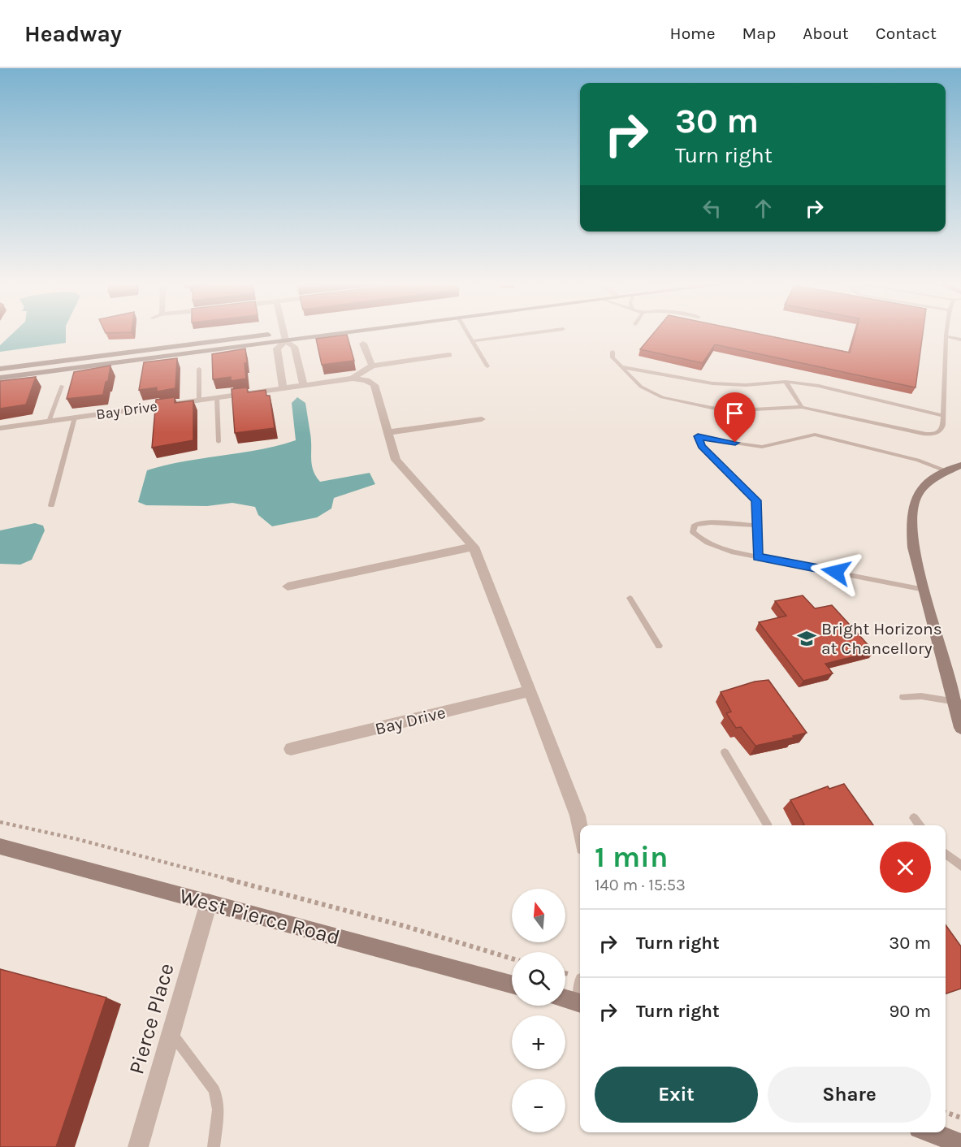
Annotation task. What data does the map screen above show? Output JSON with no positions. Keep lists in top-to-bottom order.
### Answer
{
  "streets": {
    "main road": ["West Pierce Road"],
    "street": ["Bay Drive", "Pierce Place"]
  },
  "crossings": [
    ["West Pierce Road", "Pierce Place"]
  ],
  "places": {
    "school or university": ["Bright Horizons at Chancellory"]
  },
  "north": "top",
  "page": {
    "header": "Headway",
    "nav": [
      "Home",
      "Map",
      "About",
      "Contact"
    ],
    "turn": ["30 m", "Turn right"],
    "heading": ["1 min", "140 m · 15:53"],
    "map_buttons": ["+", "−"],
    "list": [
      {
        "name": "Turn right",
        "value": "30 m"
      },
      {
        "name": "Turn right",
        "value": "90 m"
      }
    ],
    "buttons": ["Exit", "Share"]
  }
}
